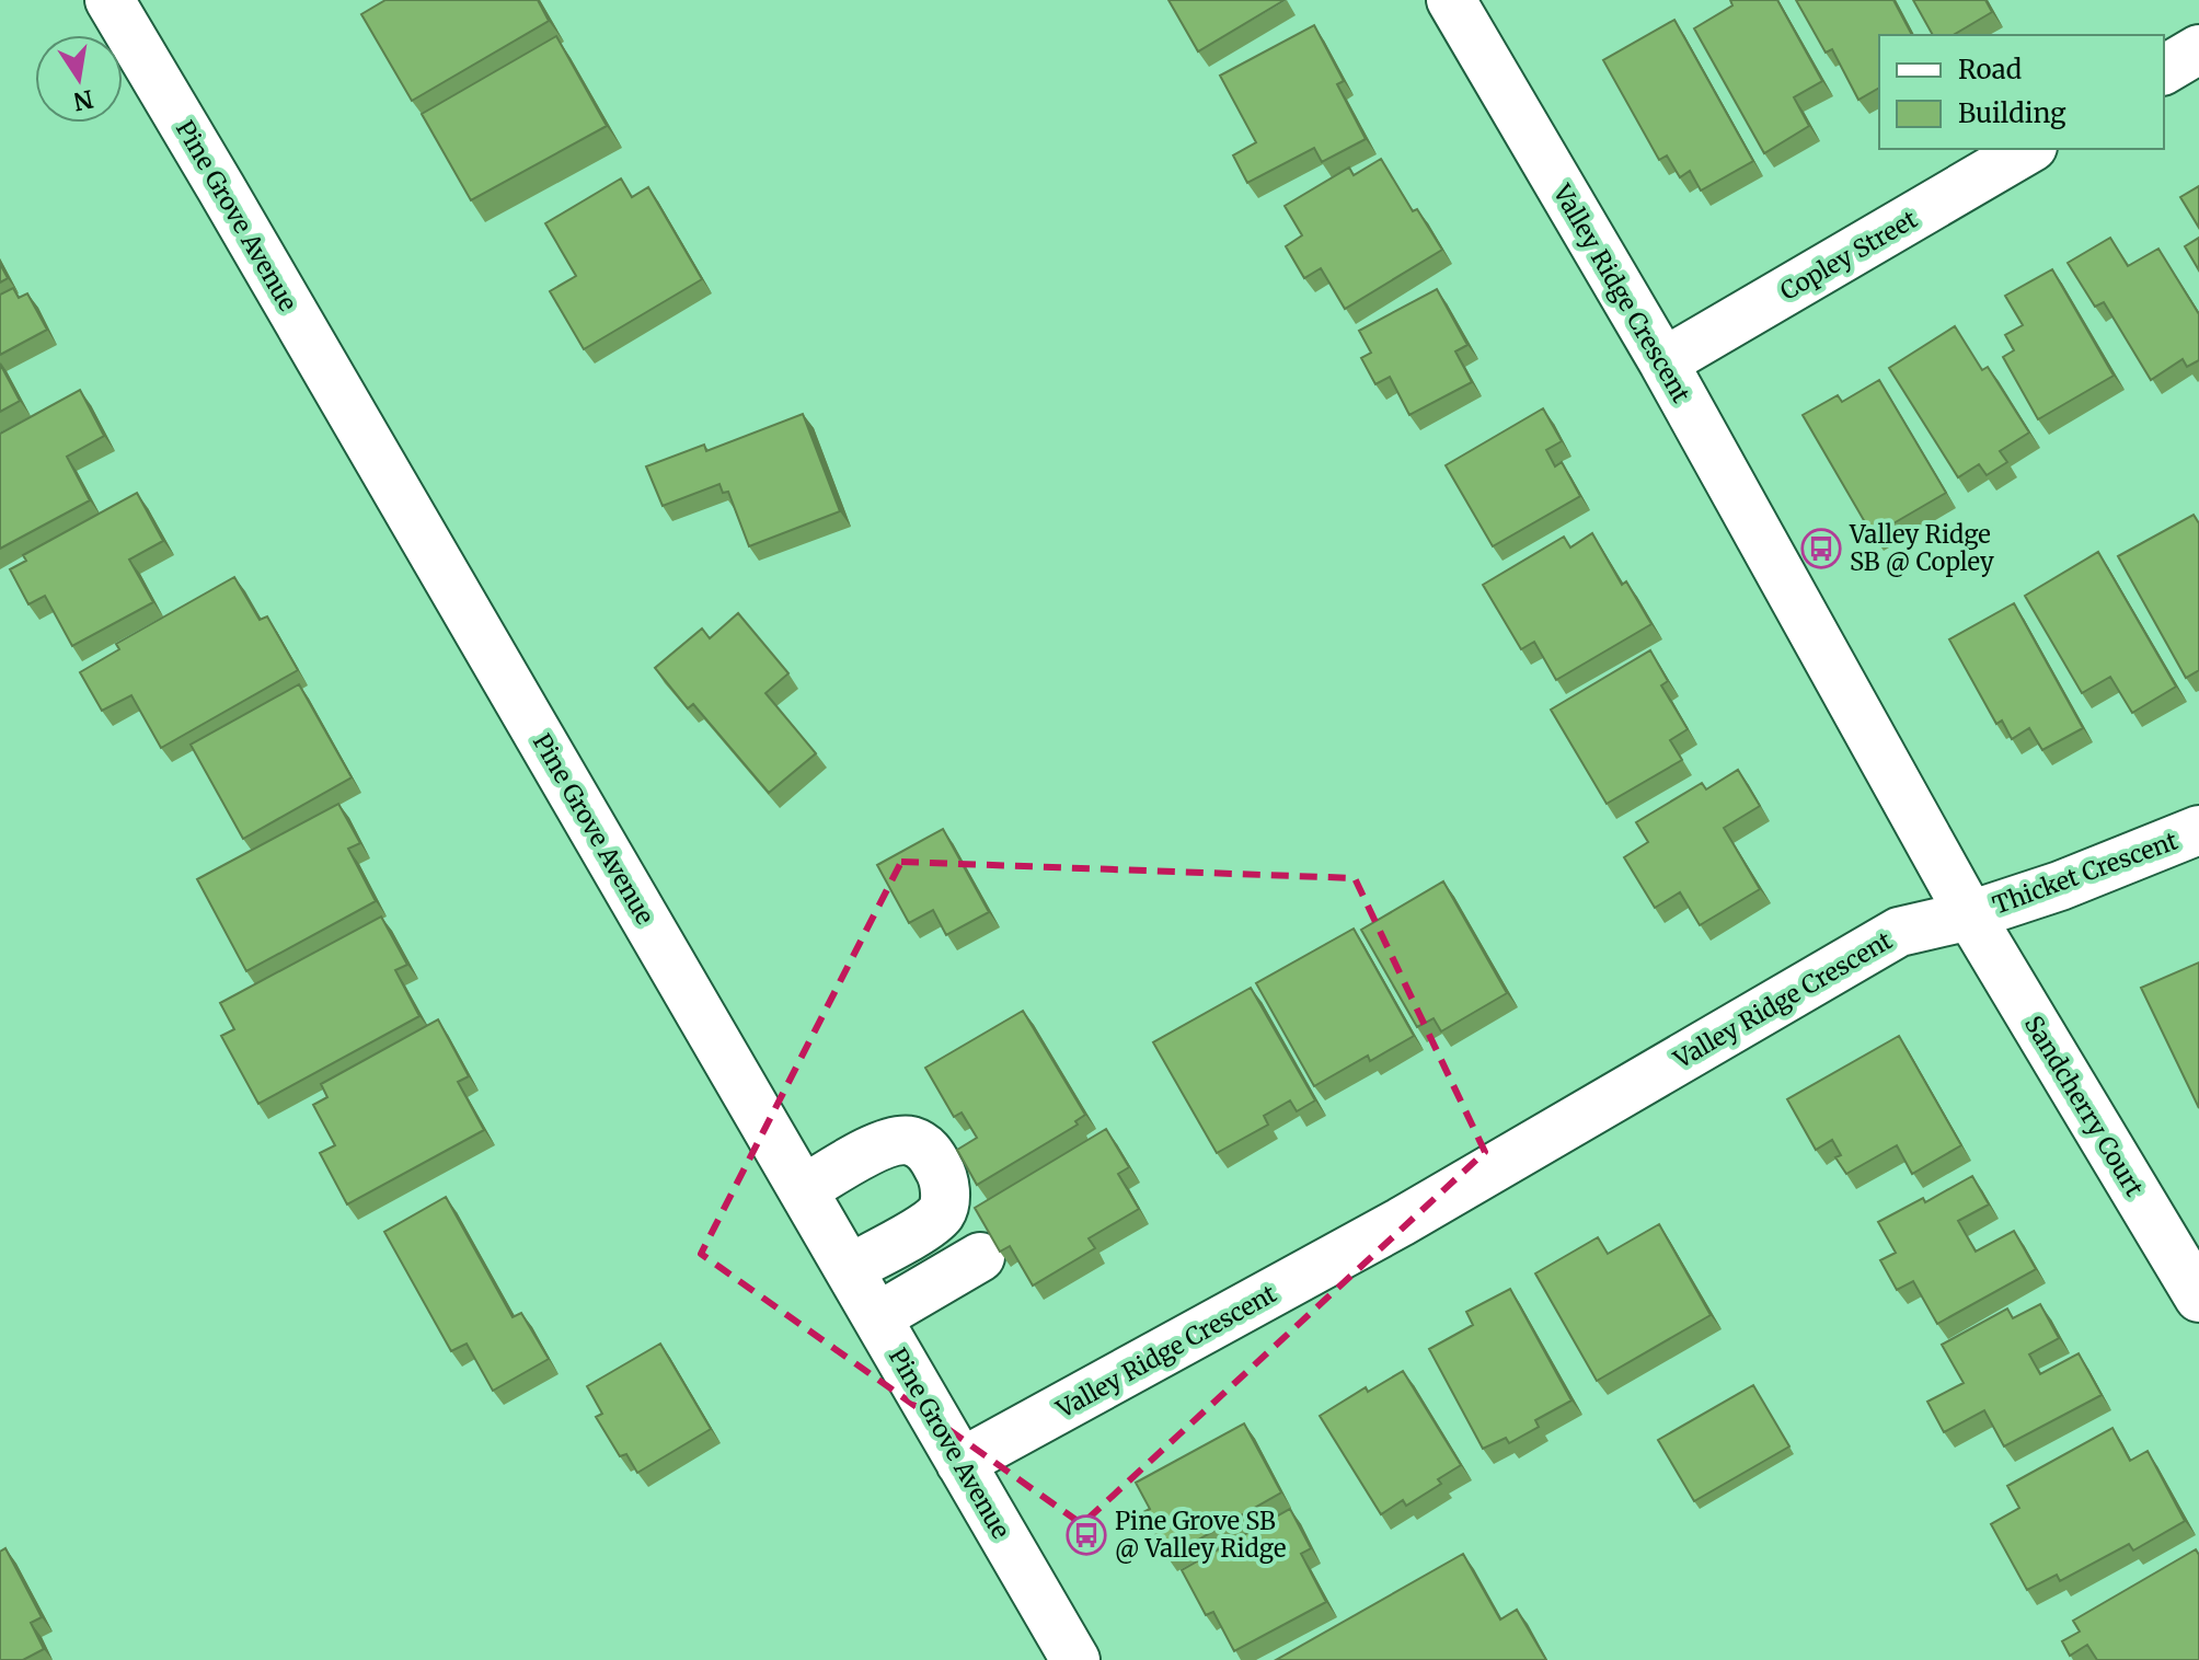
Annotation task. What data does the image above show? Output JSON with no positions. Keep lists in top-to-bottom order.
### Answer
{
  "streets": {
    "street": [
      "Pine Grove Avenue",
      "Copley Street",
      "Valley Ridge Crescent",
      "Thicket Crescent",
      "Sandcherry Court"
    ]
  },
  "crossings": [
    ["Pine Grove Avenue", "Valley Ridge Crescent"],
    ["Copley Street", "Valley Ridge Crescent"],
    ["Valley Ridge Crescent", "Thicket Crescent"],
    ["Valley Ridge Crescent", "Sandcherry Court"],
    ["Thicket Crescent", "Sandcherry Court"]
  ],
  "places": {
    "bus stop": ["Valley Ridge SB @ Copley", "Pine Grove SB @ Valley Ridge"]
  },
  "legend": ["Road", "Building"],
  "north": "bottom"
}
